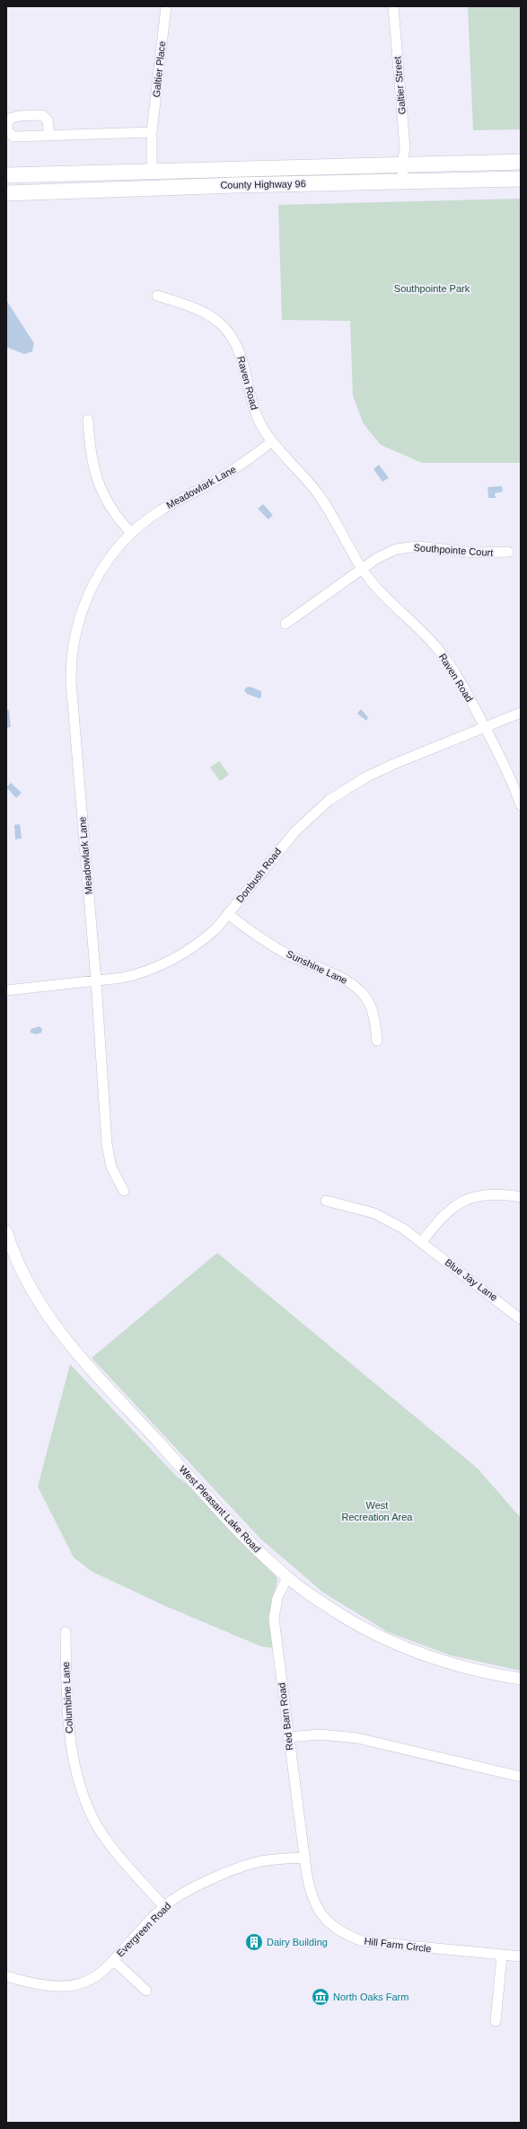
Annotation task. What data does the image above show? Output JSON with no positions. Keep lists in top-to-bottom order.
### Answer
{
  "streets": {
    "main road": ["County Highway 96"],
    "street": [
      "Galtier Place",
      "Galtier Street",
      "Raven Road",
      "Meadowlark Lane",
      "Southpointe Court",
      "Donbush Road",
      "Sunshine Lane",
      "Blue Jay Lane",
      "West Pleasant Lake Road",
      "Columbine Lane",
      "Red Barn Road",
      "Evergreen Road",
      "Hill Farm Circle"
    ]
  },
  "crossings": [
    ["Galtier Place", "County Highway 96"],
    ["Galtier Street", "County Highway 96"],
    ["Raven Road", "Meadowlark Lane"],
    ["Raven Road", "Southpointe Court"],
    ["Raven Road", "Donbush Road"],
    ["Meadowlark Lane", "Donbush Road"],
    ["Donbush Road", "Sunshine Lane"],
    ["West Pleasant Lake Road", "Red Barn Road"],
    ["Columbine Lane", "Evergreen Road"],
    ["Red Barn Road", "Evergreen Road"],
    ["Red Barn Road", "Hill Farm Circle"],
    ["Evergreen Road", "Hill Farm Circle"]
  ],
  "parks": ["Southpointe Park", "West Recreation Area"],
  "places": {
    "building": ["Dairy Building"],
    "museum": ["North Oaks Farm"]
  }
}
